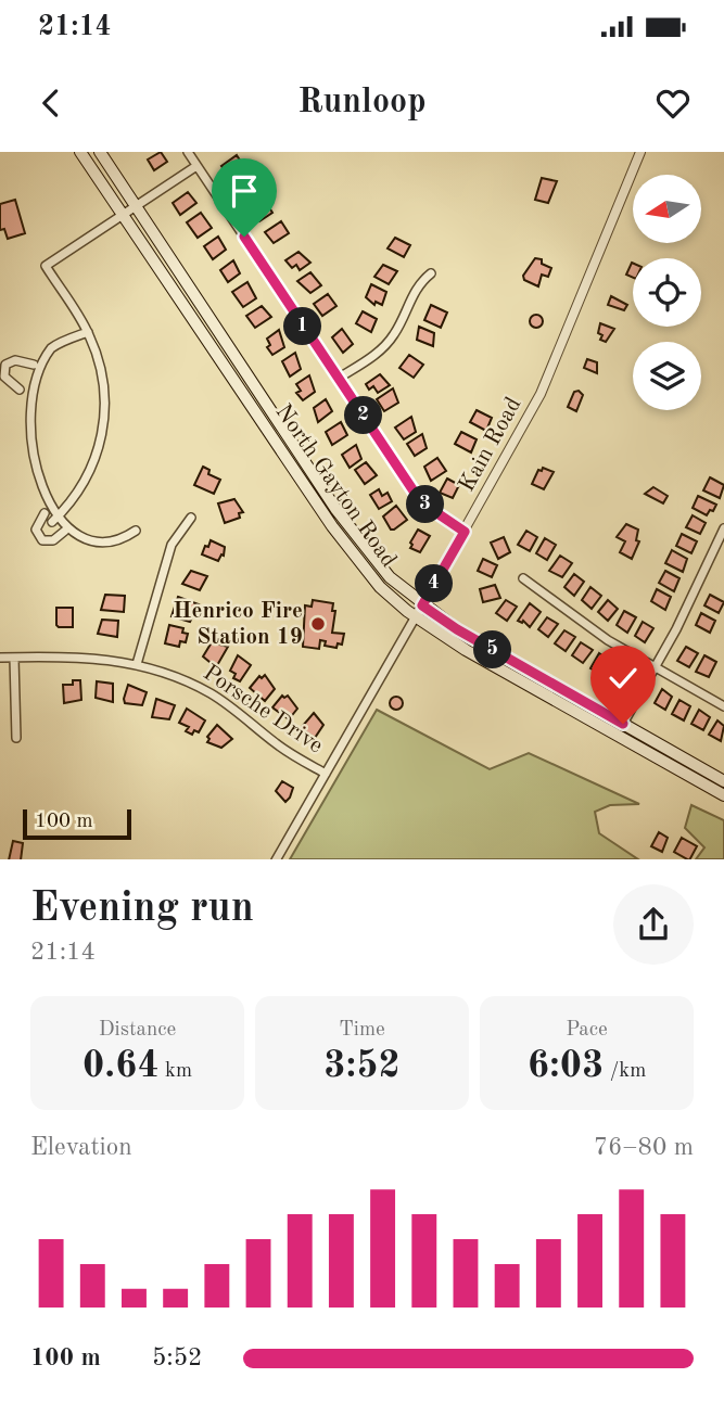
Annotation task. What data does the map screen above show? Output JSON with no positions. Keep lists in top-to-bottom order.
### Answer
{
  "streets": {
    "main road": ["North Gayton Road"],
    "street": ["Kain Road", "Porsche Drive"]
  },
  "crossings": [
    ["Kain Road", "North Gayton Road"],
    ["Kain Road", "Porsche Drive"]
  ],
  "places": ["Henrico Fire Station 19"],
  "scale_bar": "100 m",
  "north": "left",
  "page": {
    "status": "21:14",
    "header": "Runloop",
    "pins": [
      "1",
      "2",
      "3",
      "4",
      "5"
    ],
    "scale": "100 m",
    "heading": ["Evening run", "21:14"],
    "stats": [
      ["Distance", "0.64 km"],
      ["Time", "3:52"],
      ["Pace", "6:03 /km"]
    ],
    "chart": ["Elevation", "76–80 m"],
    "list": [
      {
        "name": "100 m",
        "note": "5:52"
      }
    ]
  }
}
